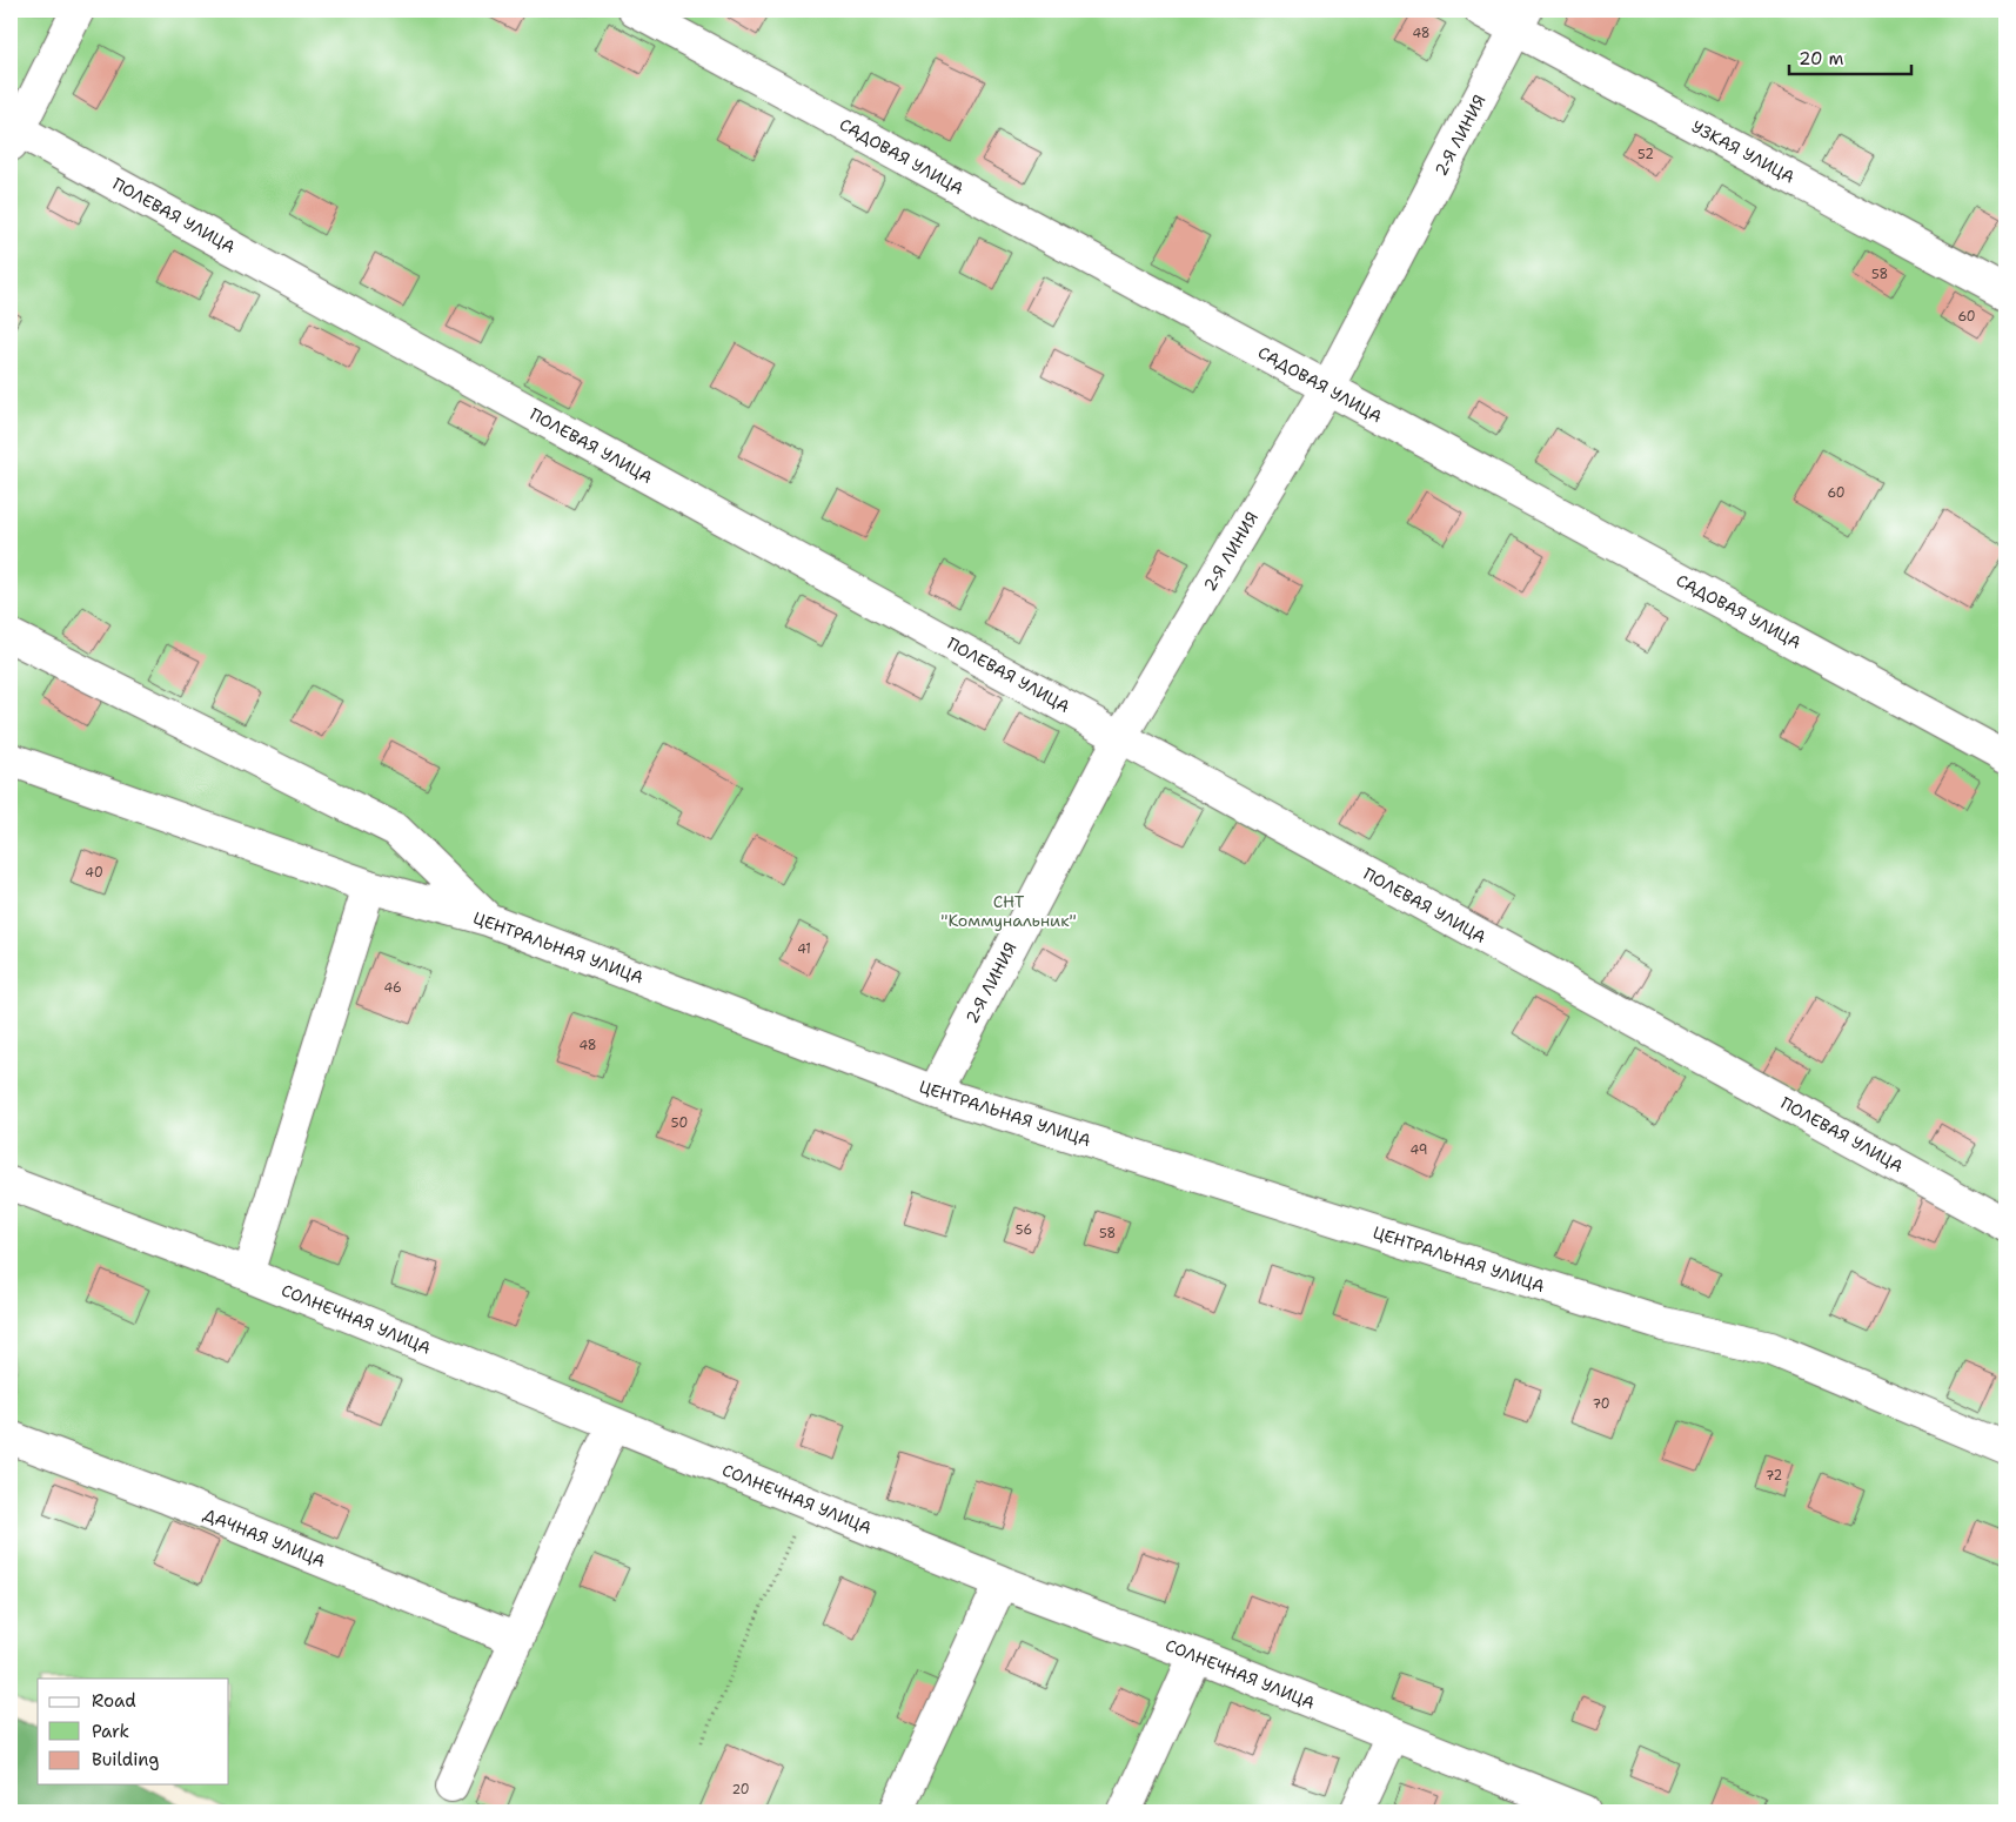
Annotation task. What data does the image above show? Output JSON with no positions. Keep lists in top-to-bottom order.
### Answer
{
  "streets": {
    "street": [
      "2-Я ЛИНИЯ",
      "УЗКАЯ УЛИЦА",
      "САДОВАЯ УЛИЦА",
      "ПОЛЕВАЯ УЛИЦА",
      "ЦЕНТРАЛЬНАЯ УЛИЦА",
      "СОЛНЕЧНАЯ УЛИЦА",
      "ДАЧНАЯ УЛИЦА"
    ]
  },
  "crossings": [
    ["2-Я ЛИНИЯ", "УЗКАЯ УЛИЦА"],
    ["2-Я ЛИНИЯ", "САДОВАЯ УЛИЦА"],
    ["2-Я ЛИНИЯ", "ПОЛЕВАЯ УЛИЦА"],
    ["2-Я ЛИНИЯ", "ЦЕНТРАЛЬНАЯ УЛИЦА"]
  ],
  "parks": ["СНТ \"Коммунальник\""],
  "house_numbers": [
    "48",
    "52",
    "58",
    "60",
    "60",
    "40",
    "41",
    "46",
    "48",
    "50",
    "49",
    "56",
    "58",
    "70",
    "72",
    "20"
  ],
  "legend": ["Road", "Park", "Building"],
  "scale_bar": "20 m"
}
